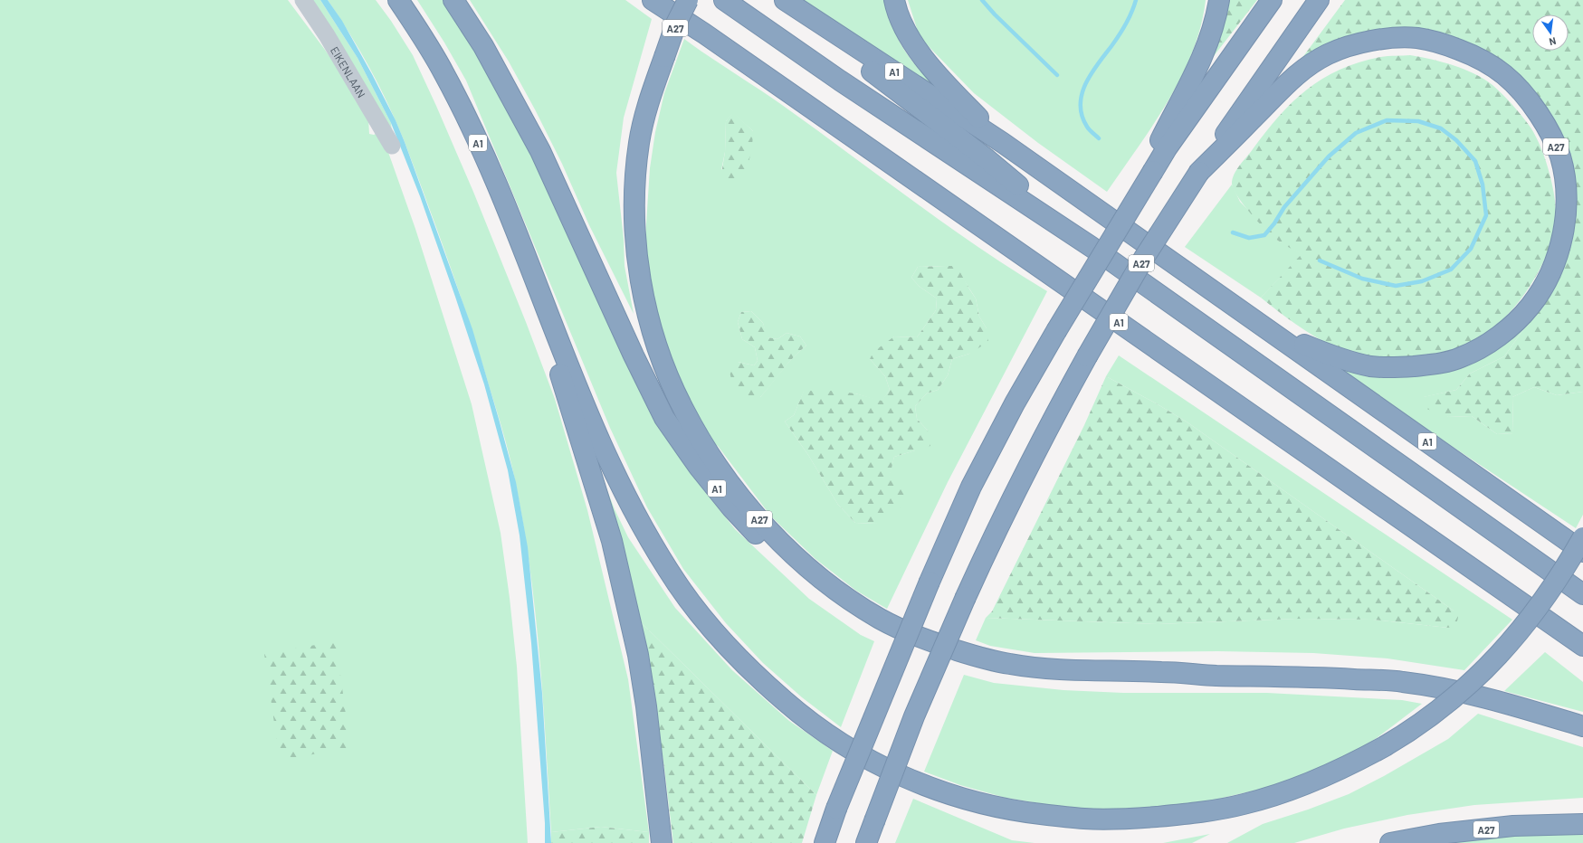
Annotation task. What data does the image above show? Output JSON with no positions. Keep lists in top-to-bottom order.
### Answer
{
  "streets": {
    "highway": ["A27", "A1"],
    "street": ["EIKENLAAN"]
  },
  "crossings": [
    ["A27", "A1"]
  ],
  "north": "bottom"
}
